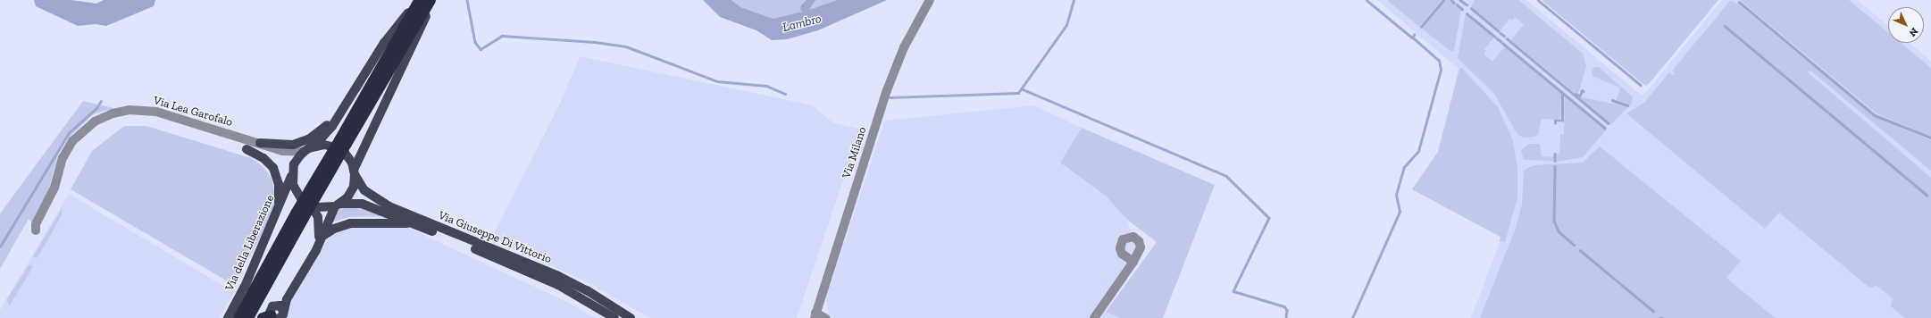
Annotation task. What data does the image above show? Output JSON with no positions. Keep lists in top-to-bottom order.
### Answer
{
  "streets": {
    "main road": ["Via Giuseppe Di Vittorio", "Via della Liberazione"],
    "street": ["Via Lea Garofalo", "Via Milano"]
  },
  "crossings": [
    ["Via Lea Garofalo", "Via Giuseppe Di Vittorio"],
    ["Via Lea Garofalo", "Via della Liberazione"],
    ["Via Giuseppe Di Vittorio", "Via della Liberazione"]
  ],
  "water": ["Lambro"],
  "north": "bottom right"
}
